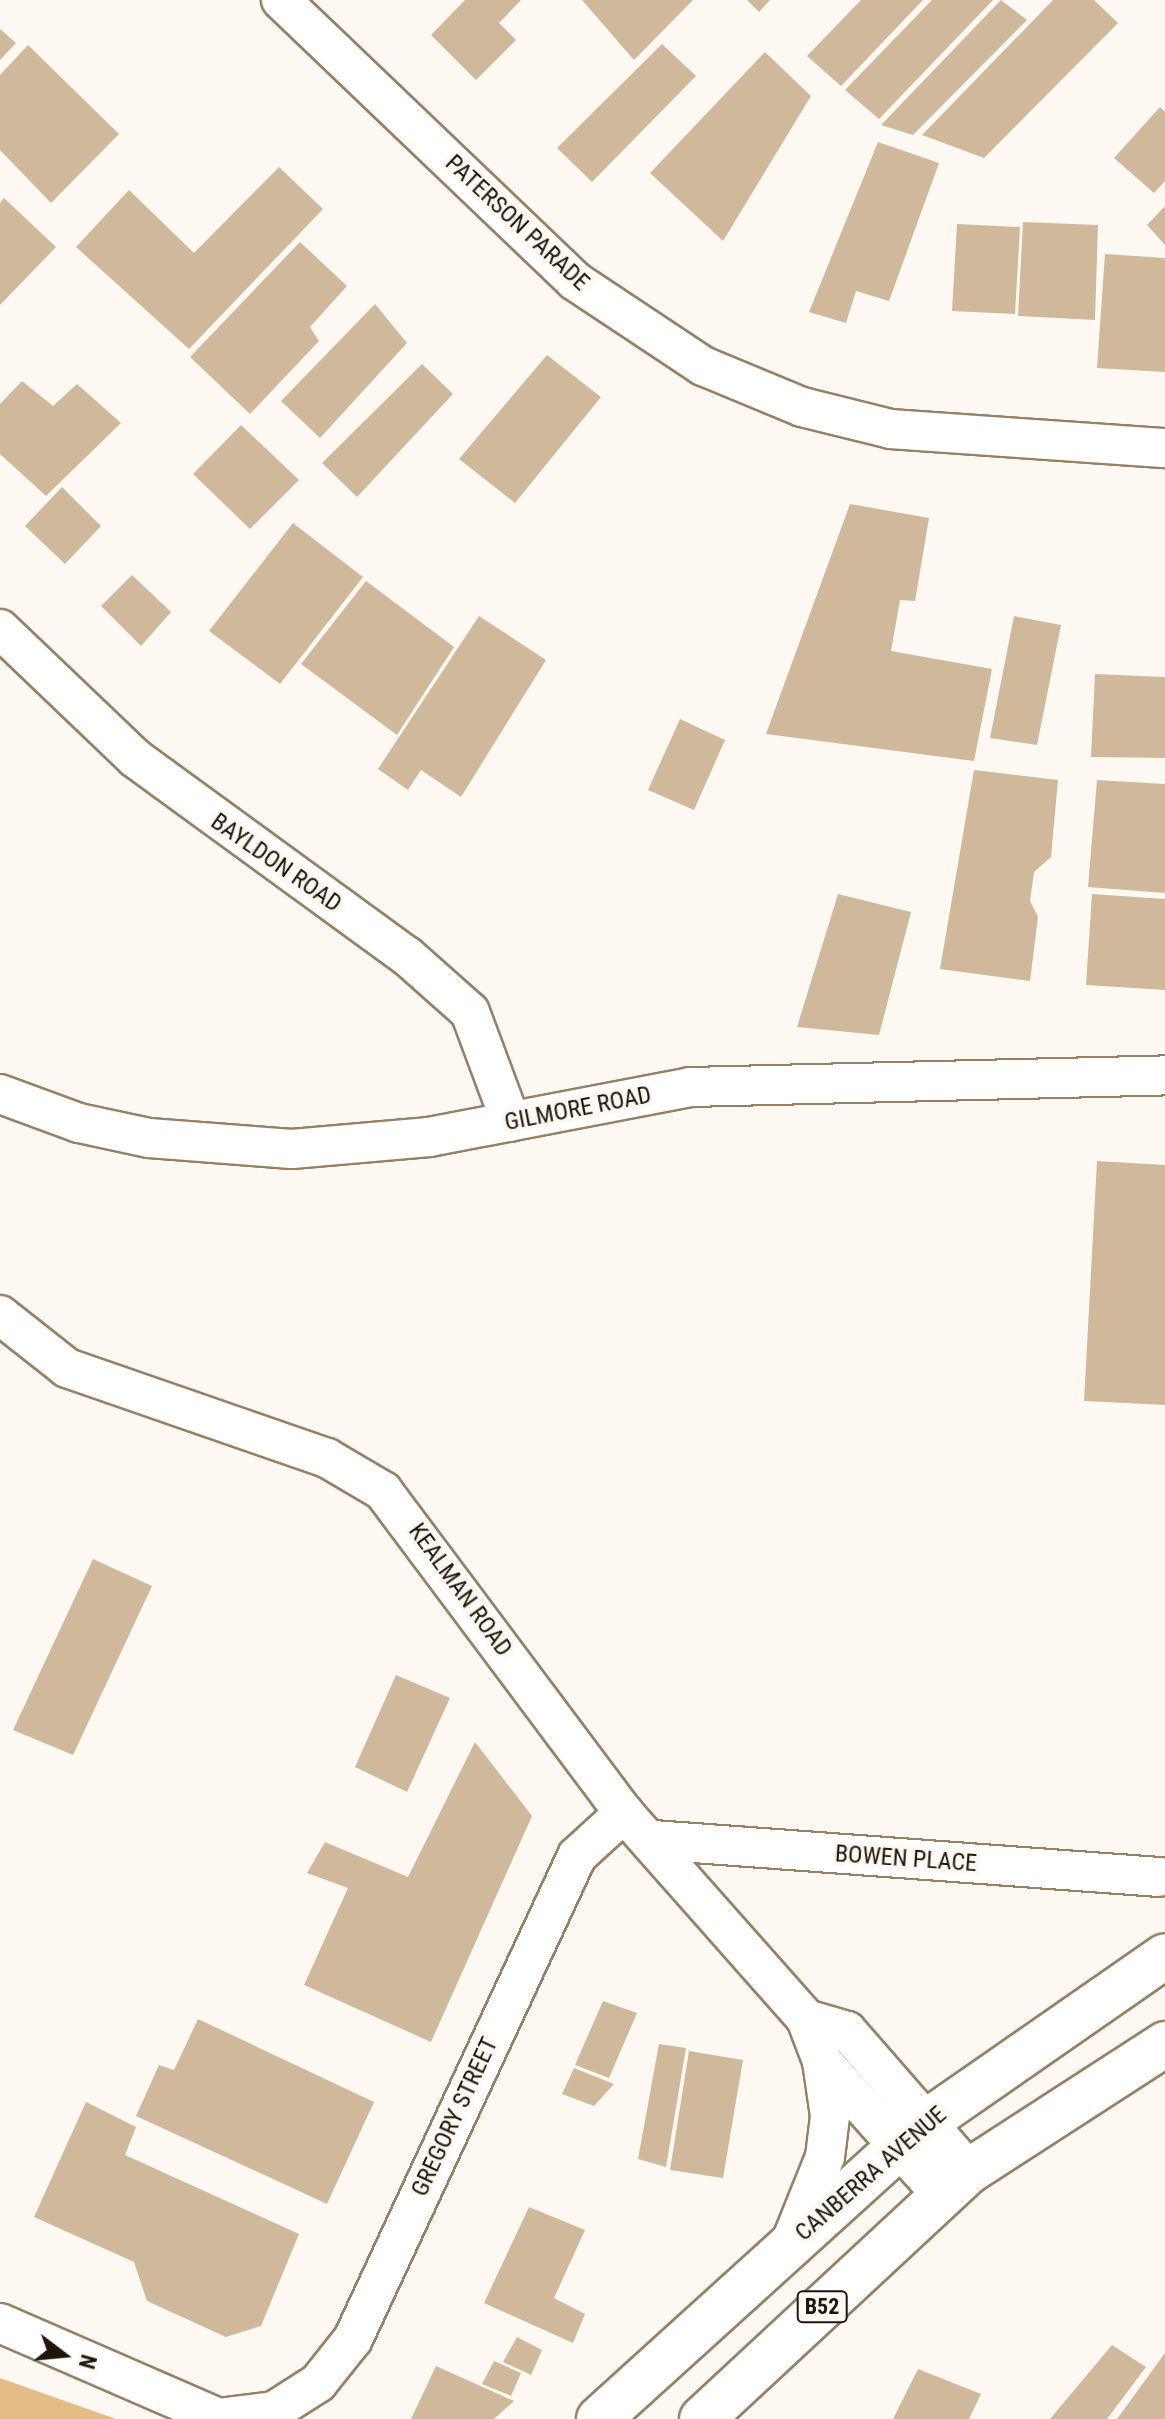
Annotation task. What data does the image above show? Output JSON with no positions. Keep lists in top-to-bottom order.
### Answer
{
  "streets": {
    "highway": ["CANBERRA AVENUE", "B52"],
    "street": [
      "PATERSON PARADE",
      "BAYLDON ROAD",
      "GILMORE ROAD",
      "KEALMAN ROAD",
      "BOWEN PLACE",
      "GREGORY STREET"
    ]
  },
  "crossings": [
    ["BAYLDON ROAD", "GILMORE ROAD"],
    ["KEALMAN ROAD", "BOWEN PLACE"],
    ["KEALMAN ROAD", "GREGORY STREET"],
    ["KEALMAN ROAD", "CANBERRA AVENUE"],
    ["KEALMAN ROAD", "B52"]
  ],
  "north": "right"
}
